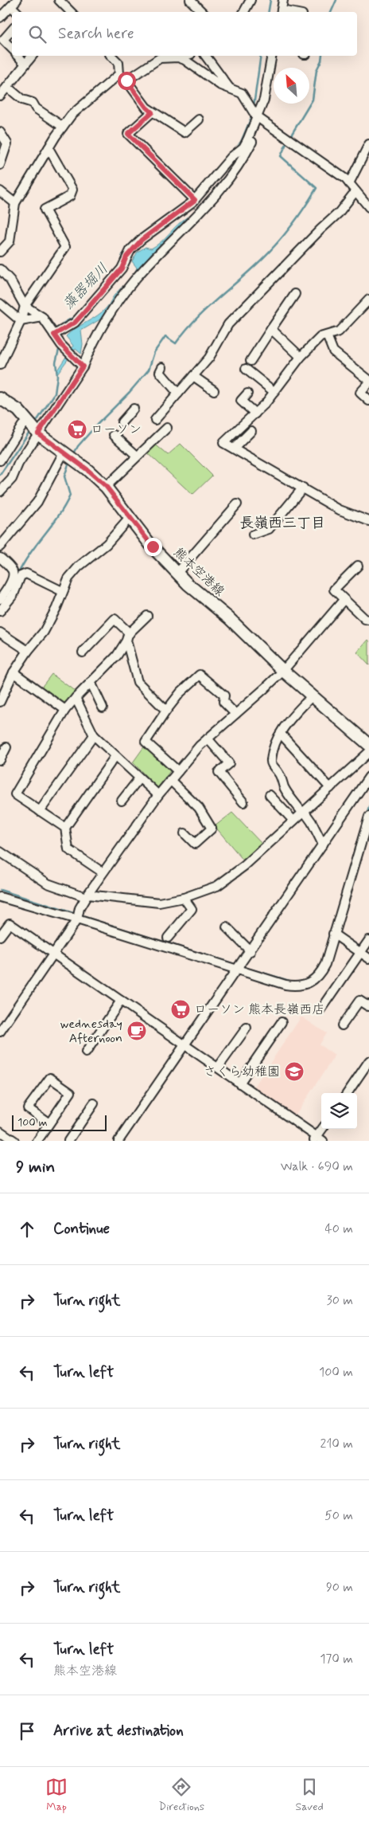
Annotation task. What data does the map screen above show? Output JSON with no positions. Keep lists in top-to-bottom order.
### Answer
{
  "streets": {
    "main road": ["熊本空港線"]
  },
  "districts": ["長嶺西三丁目"],
  "water": ["藻器堀川"],
  "places": {
    "supermarket": ["ローソン", "ローソン 熊本長嶺西店"],
    "cafe": ["wednesday Afternoon"],
    "school or university": ["さくら幼稚園"]
  },
  "scale_bar": "100 m",
  "north": "top left",
  "page": {
    "search": "Search here",
    "scale": "100 m",
    "heading": ["9 min", "Walk · 690 m"],
    "list": [
      ["Continue", "40 m"],
      ["Turn right", "30 m"],
      ["Turn left", "100 m"],
      ["Turn right", "210 m"],
      ["Turn left", "50 m"],
      ["Turn right", "90 m"],
      ["Turn left", "熊本空港線", "170 m"],
      "Arrive at destination"
    ],
    "nav": ["Map", "Directions", "Saved"]
  }
}
